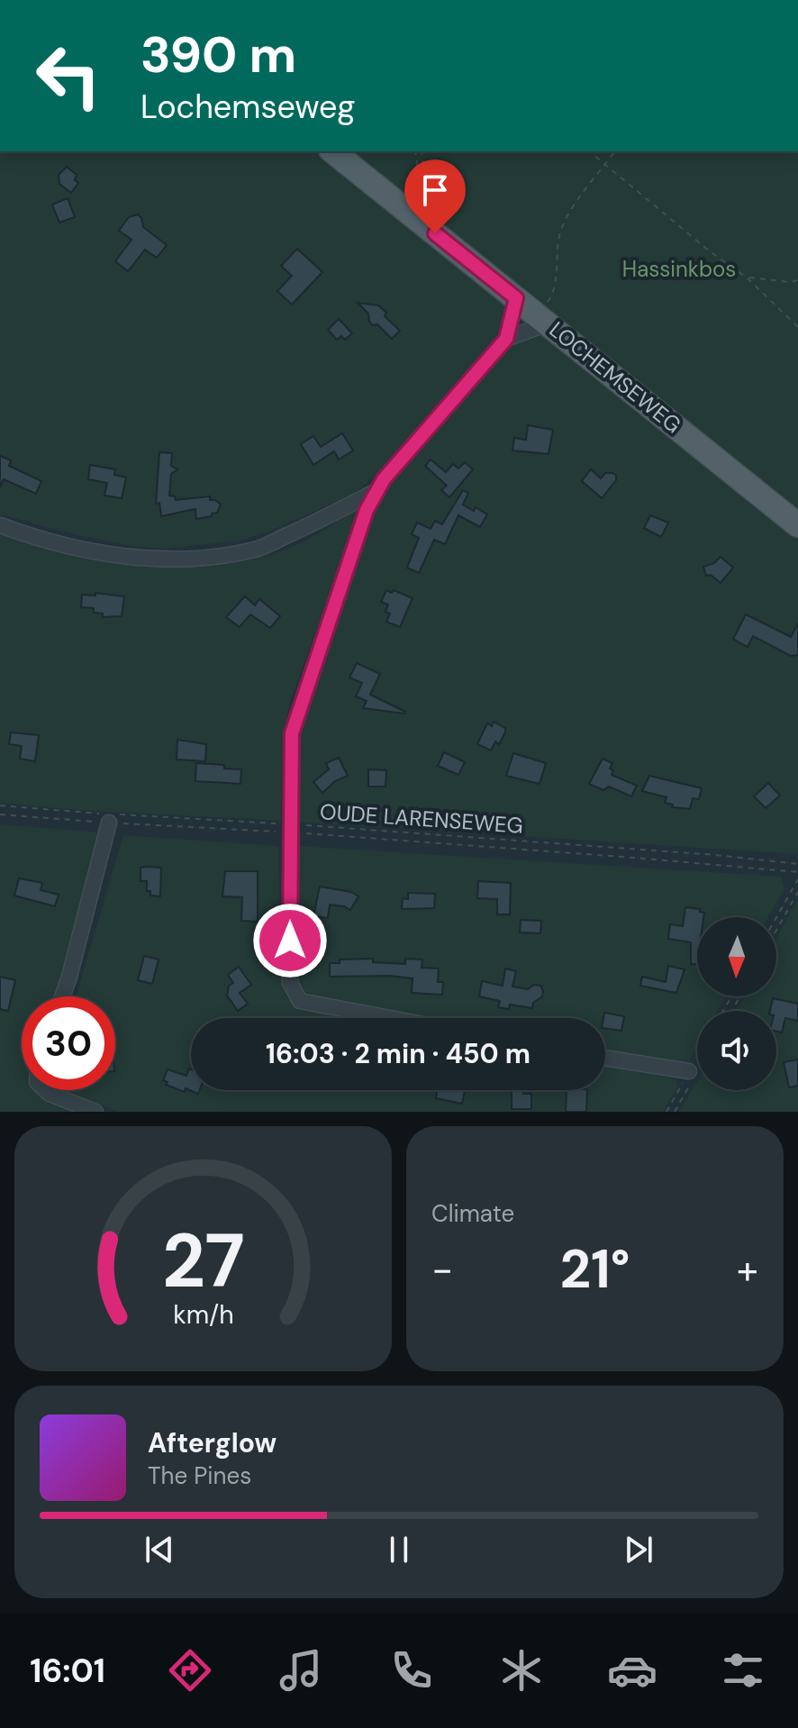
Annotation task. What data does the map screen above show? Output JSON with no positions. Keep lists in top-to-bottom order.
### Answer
{
  "streets": {
    "main road": ["LOCHEMSEWEG"],
    "path": ["OUDE LARENSEWEG"]
  },
  "parks": ["Hassinkbos"],
  "north": "bottom",
  "page": {
    "turn": ["390 m", "Lochemseweg"],
    "limit": "30",
    "trip": "16:03 · 2 min · 450 m",
    "tile": "Climate",
    "heat": ["−", "21°", "+"],
    "song": ["Afterglow", "The Pines"],
    "tabs": "16:01",
    "gauge": ["27", "km/h"]
  }
}
